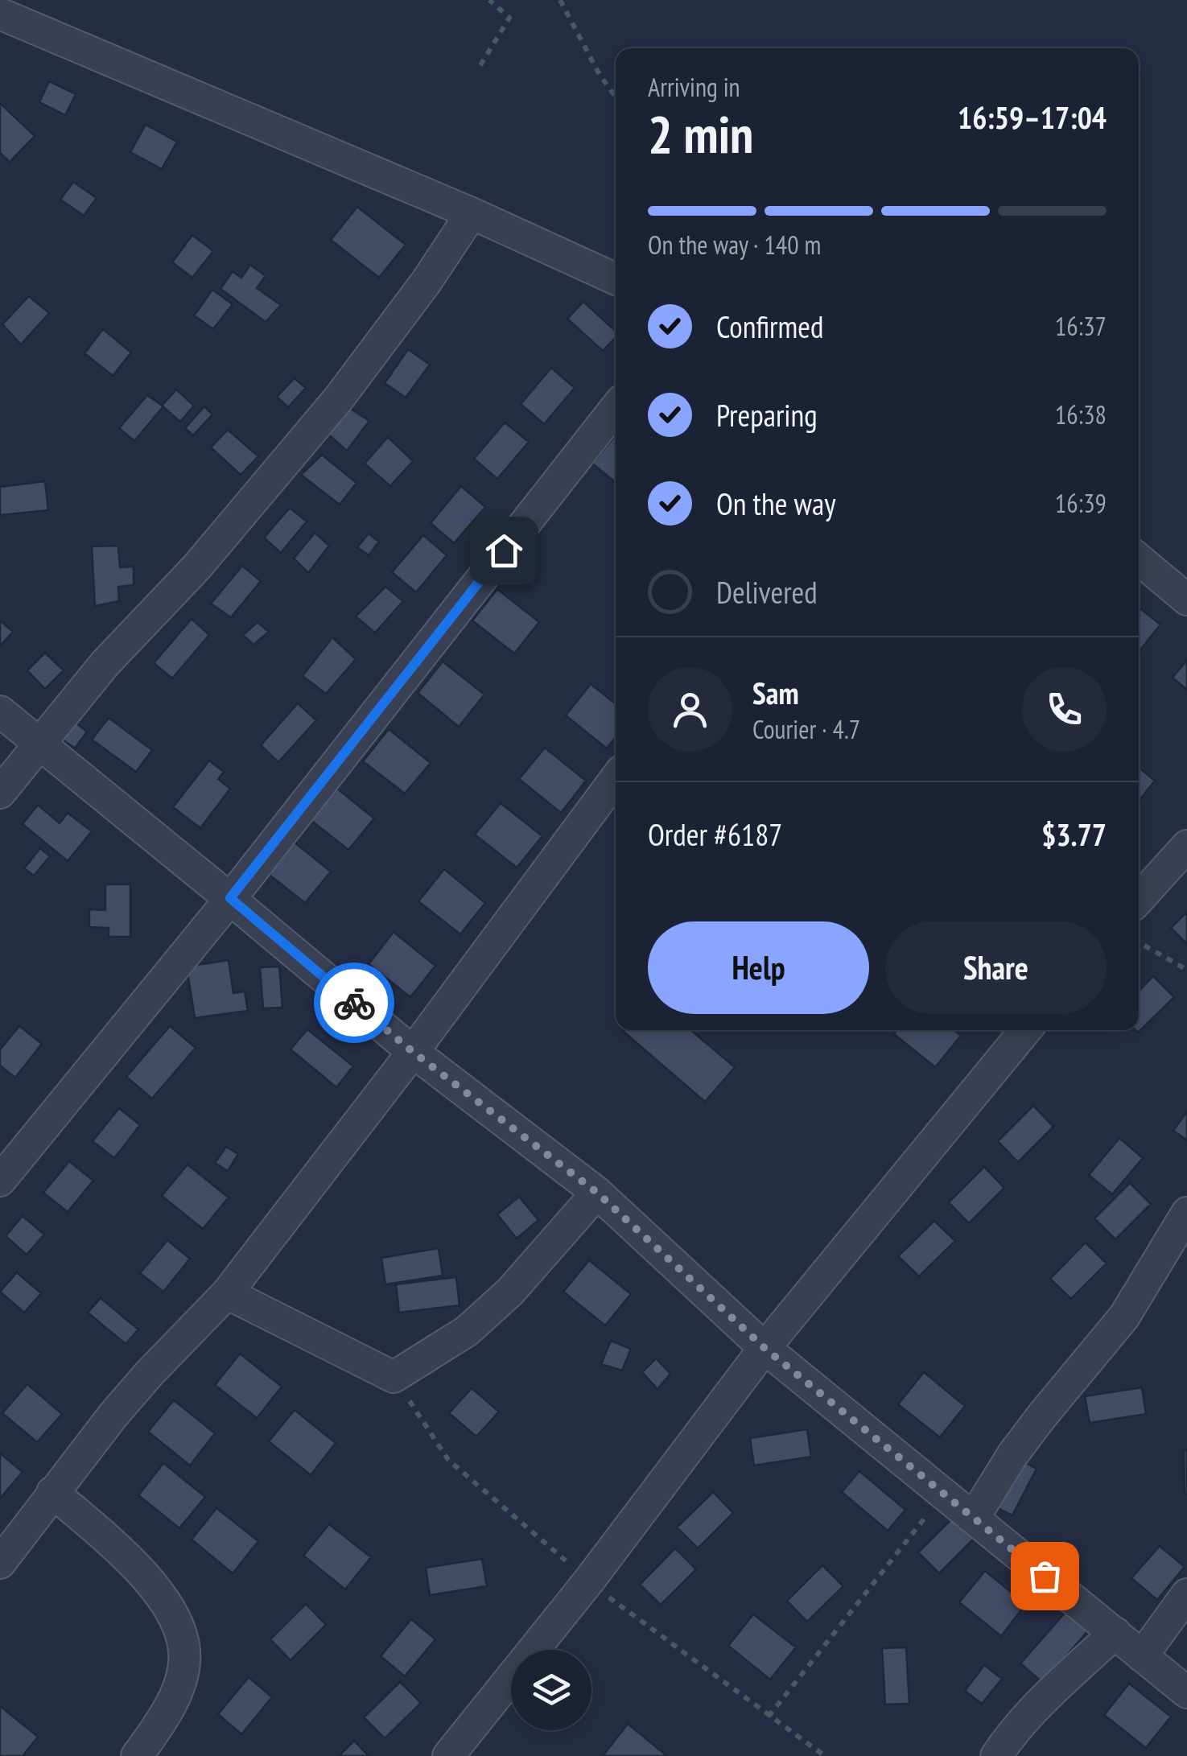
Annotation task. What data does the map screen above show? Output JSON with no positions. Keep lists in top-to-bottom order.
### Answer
{
  "page": {
    "heading": ["2 min", "Arriving in", "16:59–17:04"],
    "panel": [
      "Sam",
      "Courier · 4.7",
      "Order #6187",
      "$3.77"
    ],
    "bar": "On the way · 140 m",
    "list": [
      ["Confirmed", "16:37"],
      ["Preparing", "16:38"],
      ["On the way", "16:39"],
      "Delivered"
    ],
    "buttons": ["Help", "Share"]
  }
}
